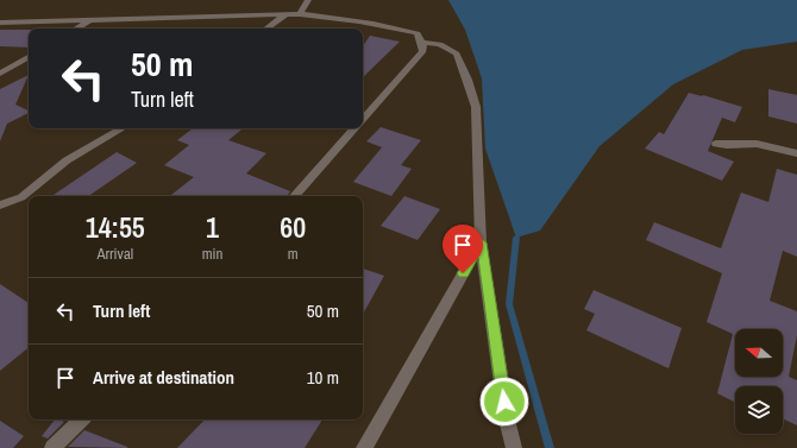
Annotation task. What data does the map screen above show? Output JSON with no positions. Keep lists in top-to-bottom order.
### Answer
{
  "north": "left",
  "page": {
    "turn": ["50 m", "Turn left"],
    "eta": [
      "14:55",
      "Arrival",
      "1",
      "min",
      "60",
      "m"
    ],
    "list": [
      {
        "name": "Turn left",
        "value": "50 m"
      },
      {
        "name": "Arrive at destination",
        "value": "10 m"
      }
    ]
  }
}
